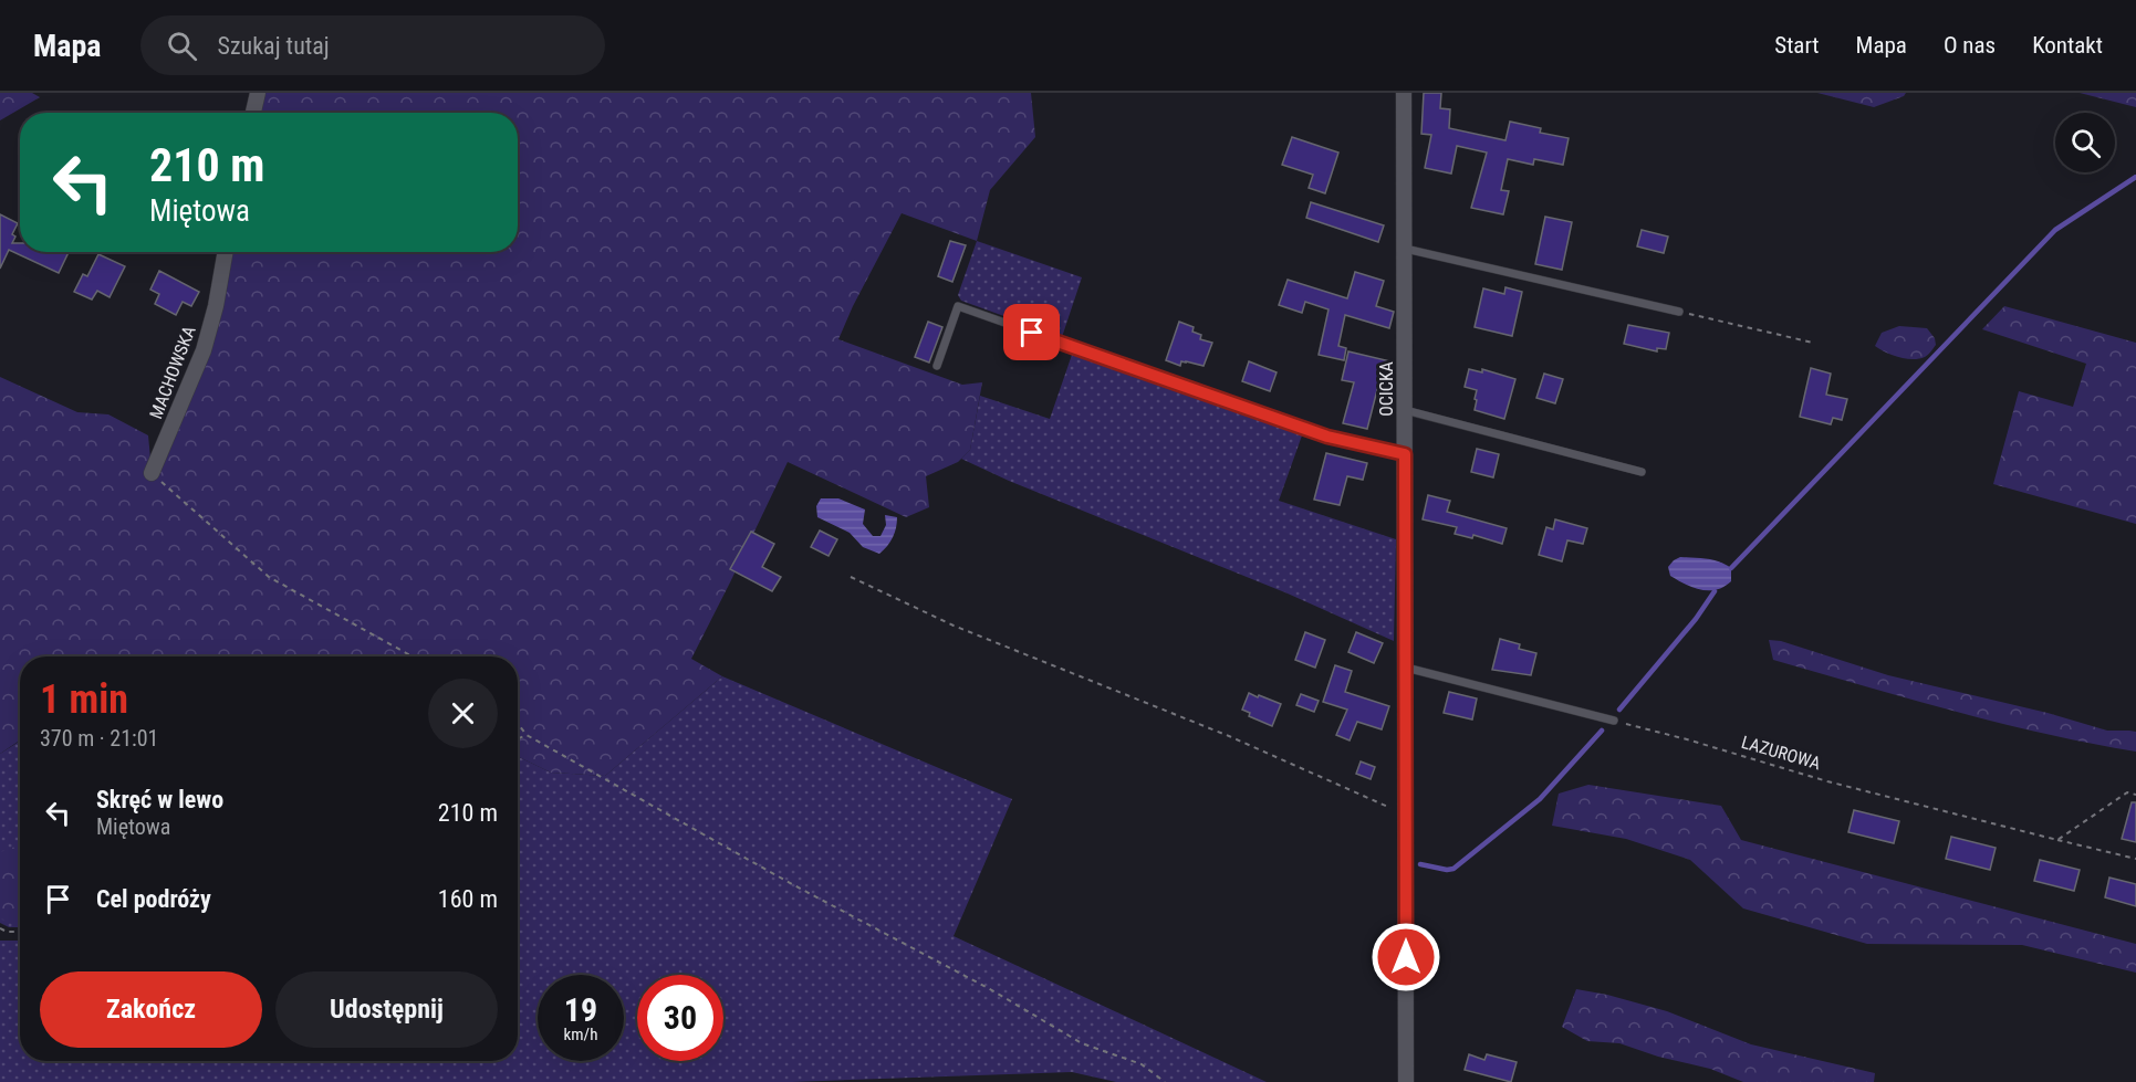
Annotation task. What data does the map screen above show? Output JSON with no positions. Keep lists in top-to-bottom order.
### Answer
{
  "streets": {
    "street": ["MACHOWSKA", "OCICKA"],
    "path": ["LAZUROWA"]
  },
  "page": {
    "header": "Mapa",
    "search": "Szukaj tutaj",
    "nav": [
      "Start",
      "Mapa",
      "O nas",
      "Kontakt"
    ],
    "turn": ["210 m", "Miętowa"],
    "heading": ["1 min", "370 m · 21:01"],
    "list": [
      {
        "name": "Skręć w lewo",
        "note": "Miętowa",
        "value": "210 m"
      },
      {
        "name": "Cel podróży",
        "value": "160 m"
      }
    ],
    "buttons": ["Zakończ", "Udostępnij"],
    "speed": "19 km/h",
    "limit": "30"
  }
}
